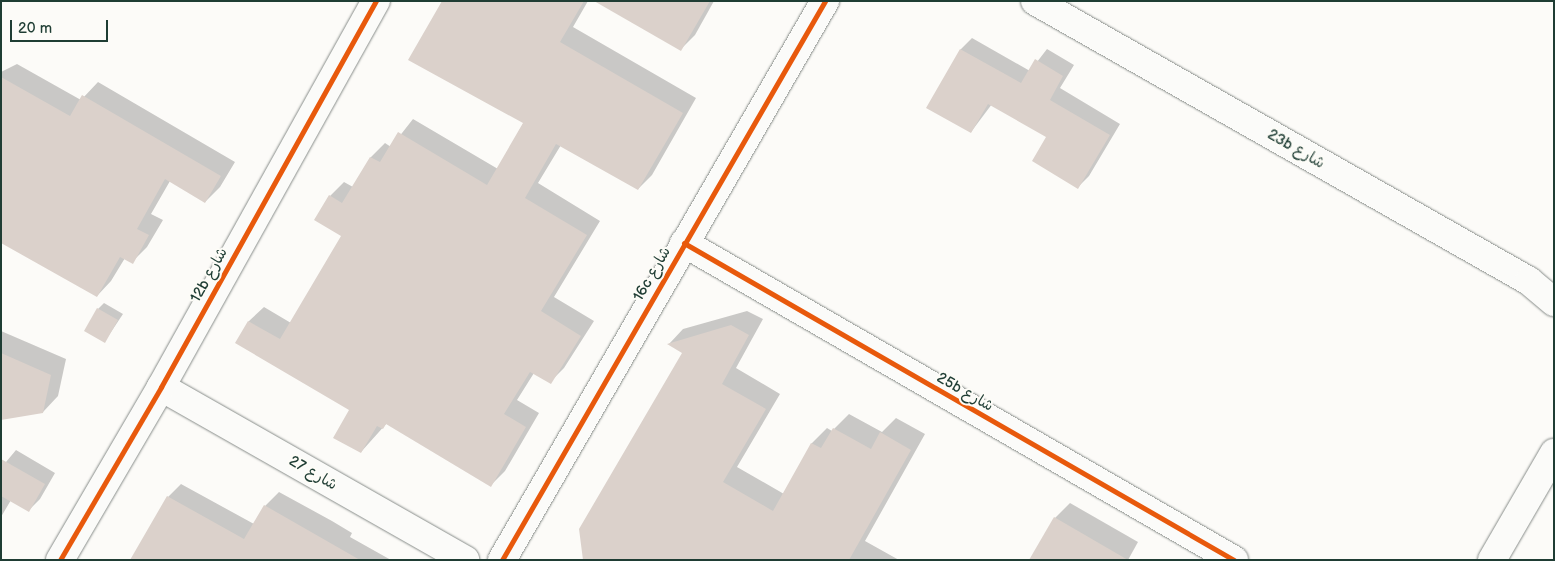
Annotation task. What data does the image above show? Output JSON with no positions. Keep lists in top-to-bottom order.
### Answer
{
  "streets": {
    "street": [
      "23b شارع",
      "16c شارع",
      "12b شارع",
      "25b شارع",
      "شارع 27"
    ]
  },
  "crossings": [
    ["16c شارع", "25b شارع"],
    ["12b شارع", "شارع 27"]
  ],
  "scale_bar": "20 m"
}
